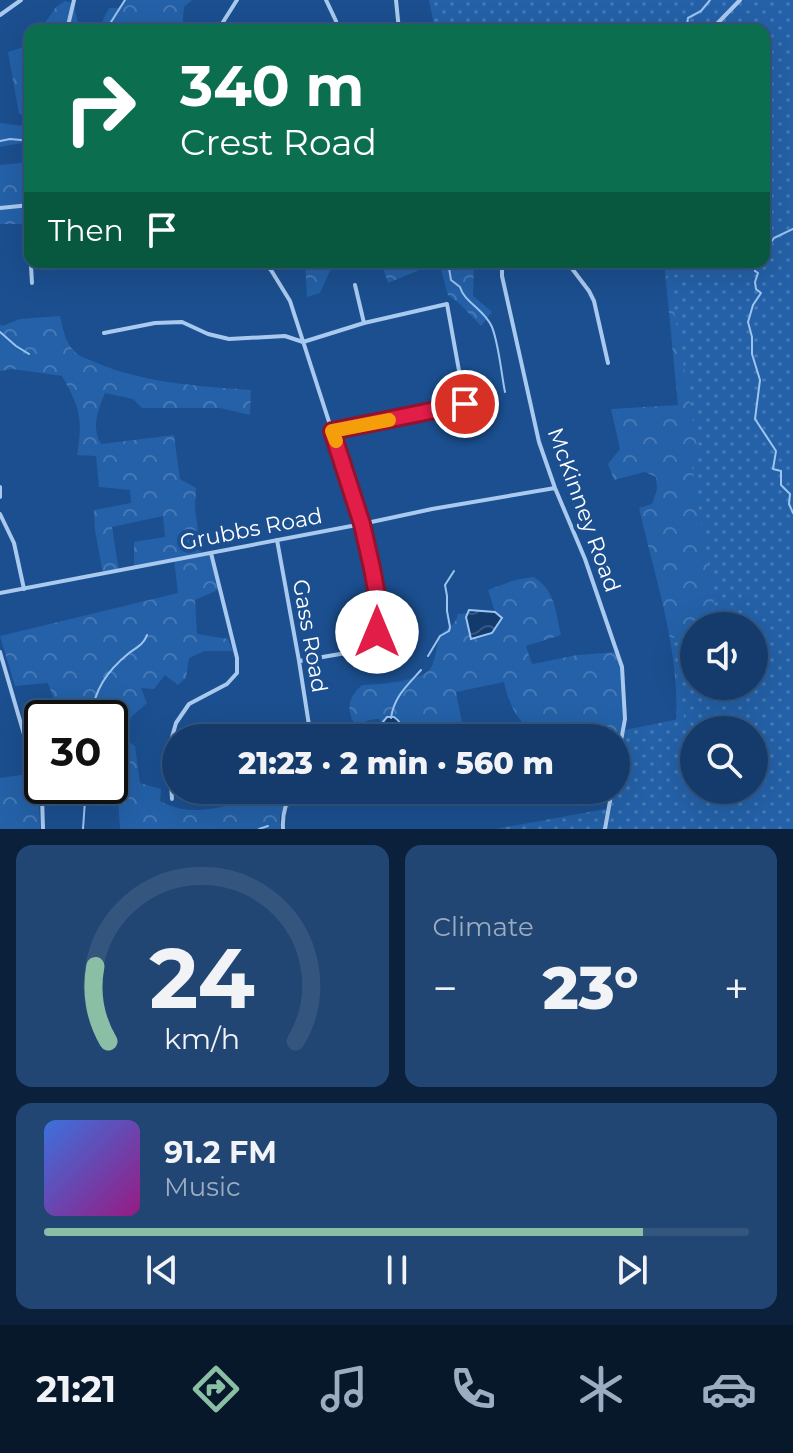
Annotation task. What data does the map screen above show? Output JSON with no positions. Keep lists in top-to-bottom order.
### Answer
{
  "streets": {
    "street": ["McKinney Road", "Grubbs Road", "Gass Road"]
  },
  "crossings": [
    ["McKinney Road", "Grubbs Road"],
    ["Grubbs Road", "Gass Road"]
  ],
  "page": {
    "turn": ["340 m", "Crest Road"],
    "then": "Then",
    "limit": "30",
    "trip": "21:23 · 2 min · 560 m",
    "tile": "Climate",
    "heat": ["−", "23°", "+"],
    "song": ["91.2 FM", "Music"],
    "tabs": "21:21",
    "gauge": ["24", "km/h"]
  }
}
